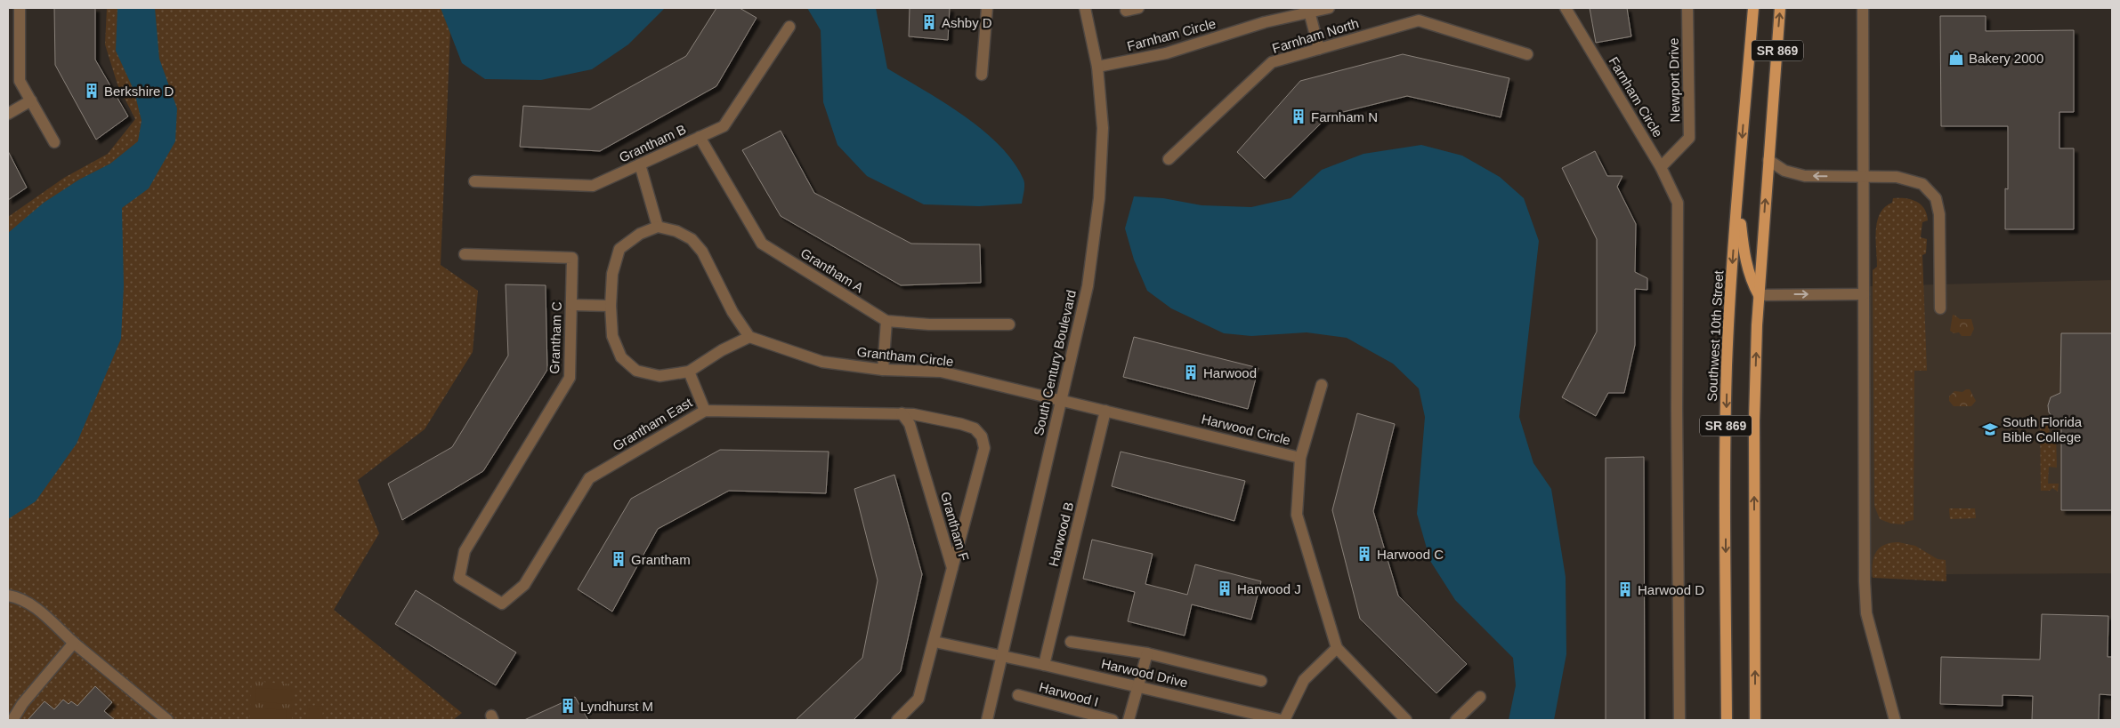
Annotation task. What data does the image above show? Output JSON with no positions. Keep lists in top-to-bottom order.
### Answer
{
  "streets": {
    "main road": ["SR 869", "Southwest 10th Street"],
    "street": [
      "Farnham Circle",
      "Farnham North",
      "Newport Drive",
      "Grantham B",
      "Grantham A",
      "Grantham C",
      "Grantham Circle",
      "South Century Boulevard",
      "Grantham East",
      "Harwood Circle",
      "Grantham F",
      "Harwood B",
      "Harwood Drive",
      "Harwood I"
    ]
  },
  "crossings": [
    ["Farnham Circle", "Newport Drive"],
    ["Farnham Circle", "South Century Boulevard"],
    ["Grantham B", "Grantham A"],
    ["Grantham C", "Grantham East"],
    ["Grantham Circle", "South Century Boulevard"],
    ["Grantham Circle", "Harwood Circle"],
    ["South Century Boulevard", "Harwood Circle"],
    ["South Century Boulevard", "Harwood Drive"],
    ["Grantham East", "Grantham F"],
    ["Harwood Circle", "Harwood B"],
    ["Grantham F", "Harwood Drive"],
    ["Harwood B", "Harwood Drive"]
  ],
  "places": {
    "building": [
      "Ashby D",
      "Berkshire D",
      "Farnham N",
      "Harwood",
      "Harwood C",
      "Grantham",
      "Harwood J",
      "Harwood D",
      "Lyndhurst M"
    ],
    "shop": ["Bakery 2000"],
    "school or university": ["South Florida Bible College"]
  }
}
